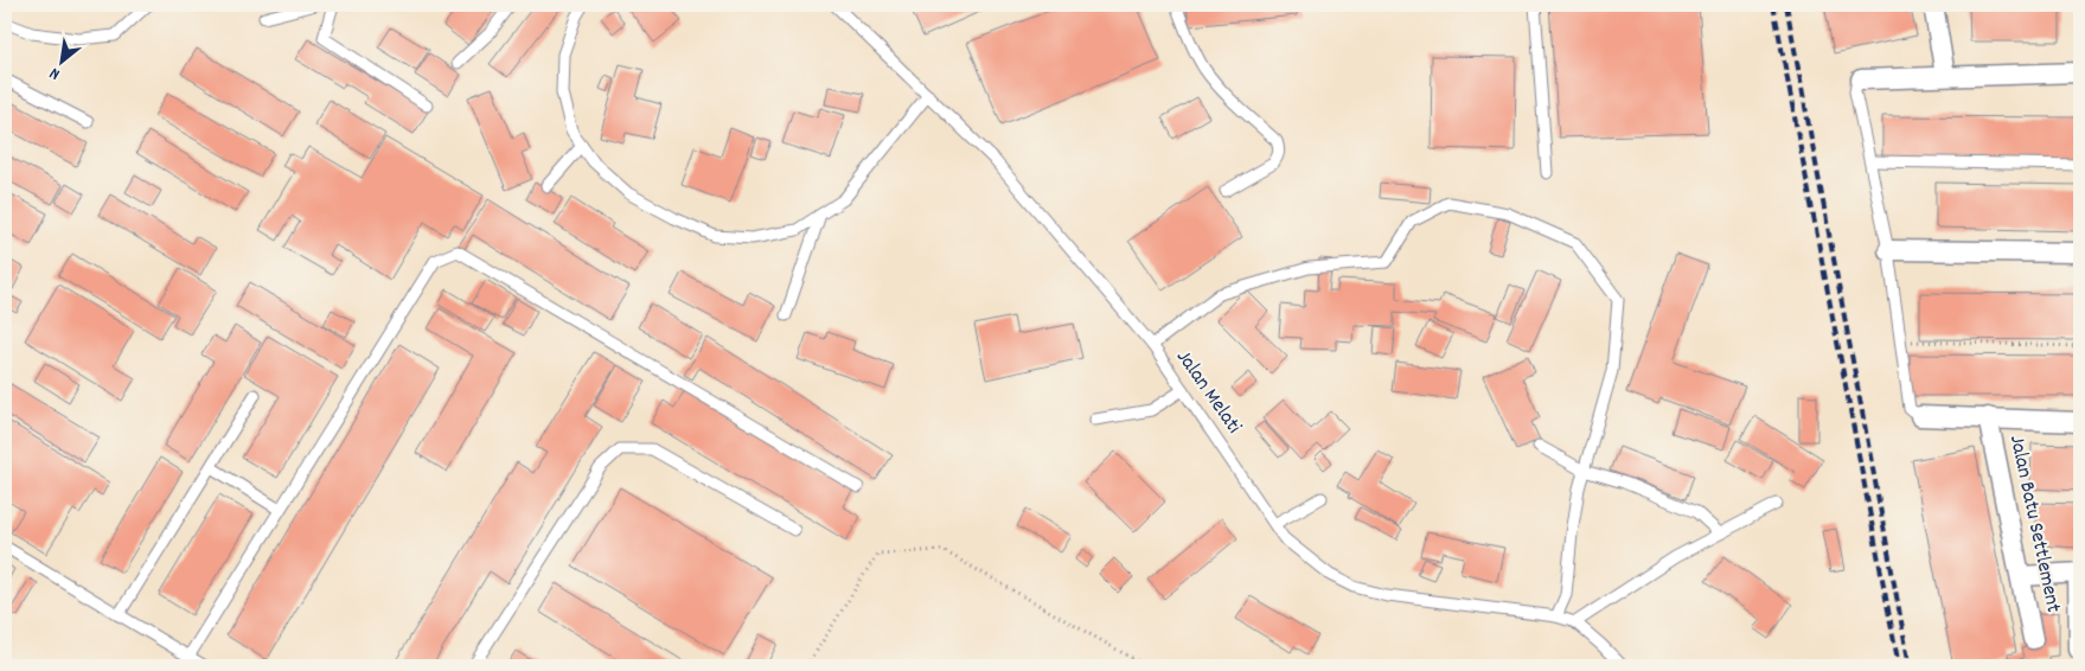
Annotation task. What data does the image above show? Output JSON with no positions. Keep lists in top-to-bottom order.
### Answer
{
  "streets": {
    "street": ["Jalan Batu Settlement"],
    "lane": ["Jalan Melati"]
  },
  "north": "bottom left"
}
